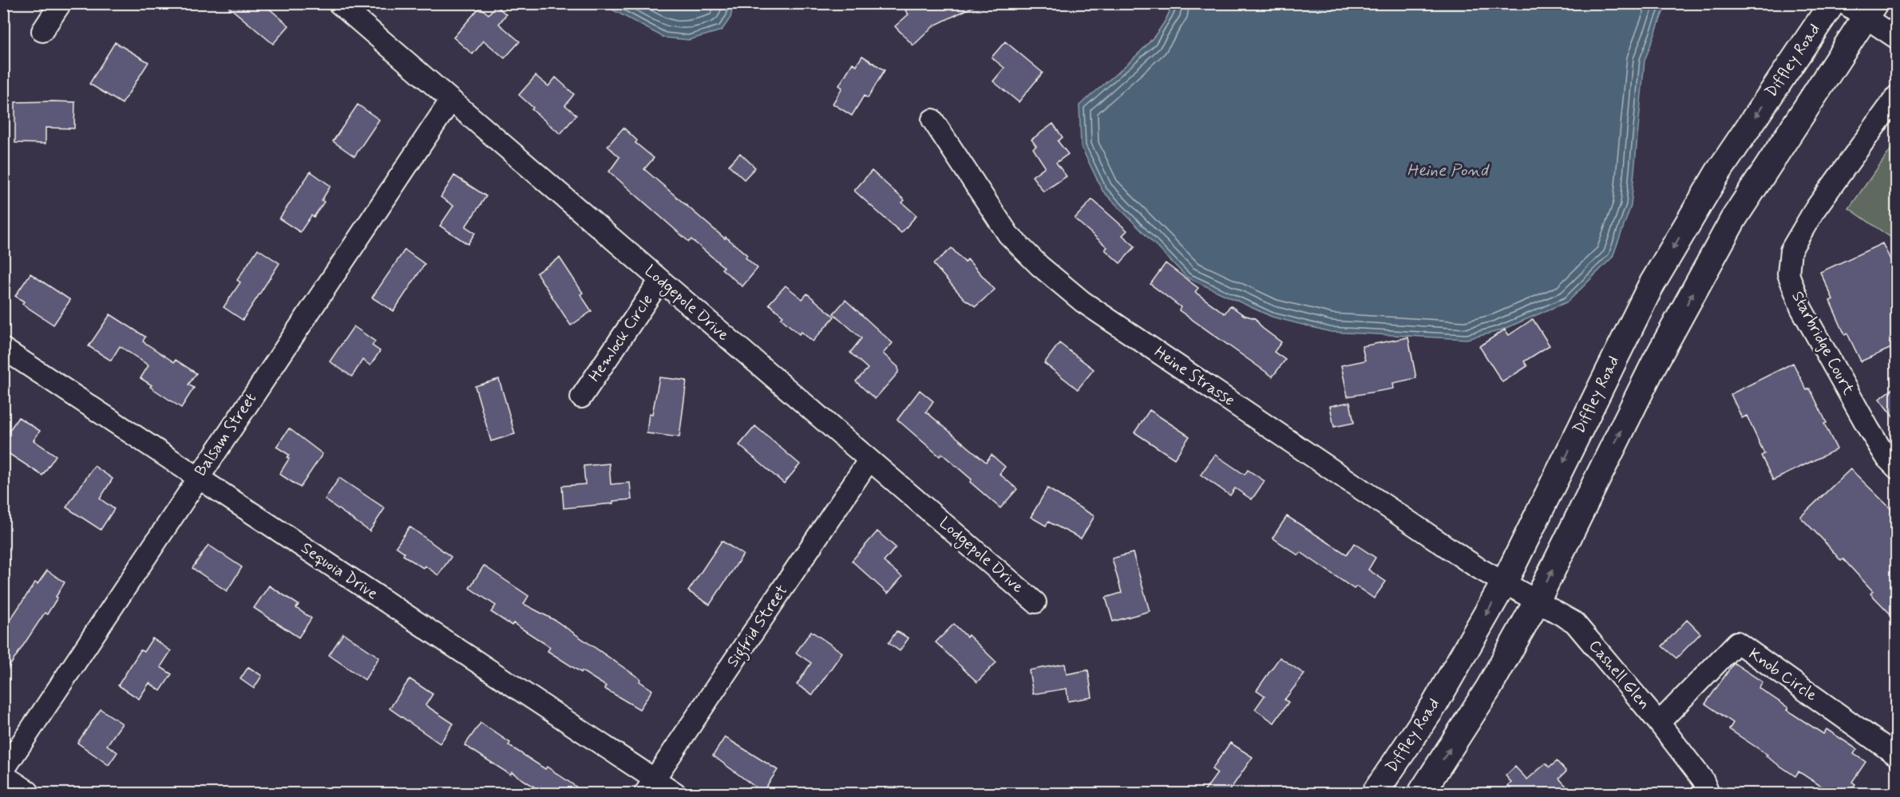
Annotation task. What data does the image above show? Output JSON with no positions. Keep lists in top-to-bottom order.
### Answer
{
  "streets": {
    "main road": ["Diffley Road"],
    "street": [
      "Lodgepole Drive",
      "Hemlock Circle",
      "Starbridge Court",
      "Heine Strasse",
      "Balsam Street",
      "Sequoia Drive",
      "Sigfrid Street",
      "Cashell Glen",
      "Knob Circle"
    ]
  },
  "crossings": [
    ["Diffley Road", "Heine Strasse"],
    ["Diffley Road", "Cashell Glen"],
    ["Lodgepole Drive", "Hemlock Circle"],
    ["Lodgepole Drive", "Balsam Street"],
    ["Lodgepole Drive", "Sigfrid Street"],
    ["Heine Strasse", "Cashell Glen"],
    ["Balsam Street", "Sequoia Drive"],
    ["Sequoia Drive", "Sigfrid Street"],
    ["Cashell Glen", "Knob Circle"]
  ],
  "water": ["Heine Pond"]
}
